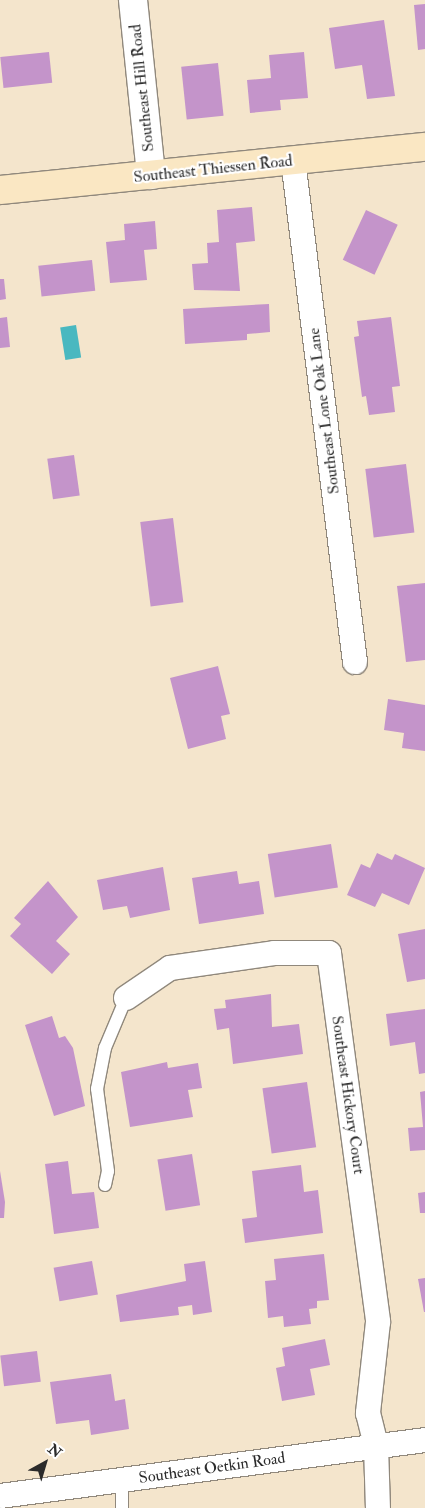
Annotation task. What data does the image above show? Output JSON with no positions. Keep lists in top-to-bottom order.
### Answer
{
  "streets": {
    "main road": ["Southeast Thiessen Road"],
    "street": [
      "Southeast Hill Road",
      "Southeast Lone Oak Lane",
      "Southeast Hickory Court",
      "Southeast Oetkin Road"
    ]
  },
  "crossings": [
    ["Southeast Hill Road", "Southeast Thiessen Road"],
    ["Southeast Thiessen Road", "Southeast Lone Oak Lane"],
    ["Southeast Hickory Court", "Southeast Oetkin Road"]
  ],
  "north": "top right"
}
